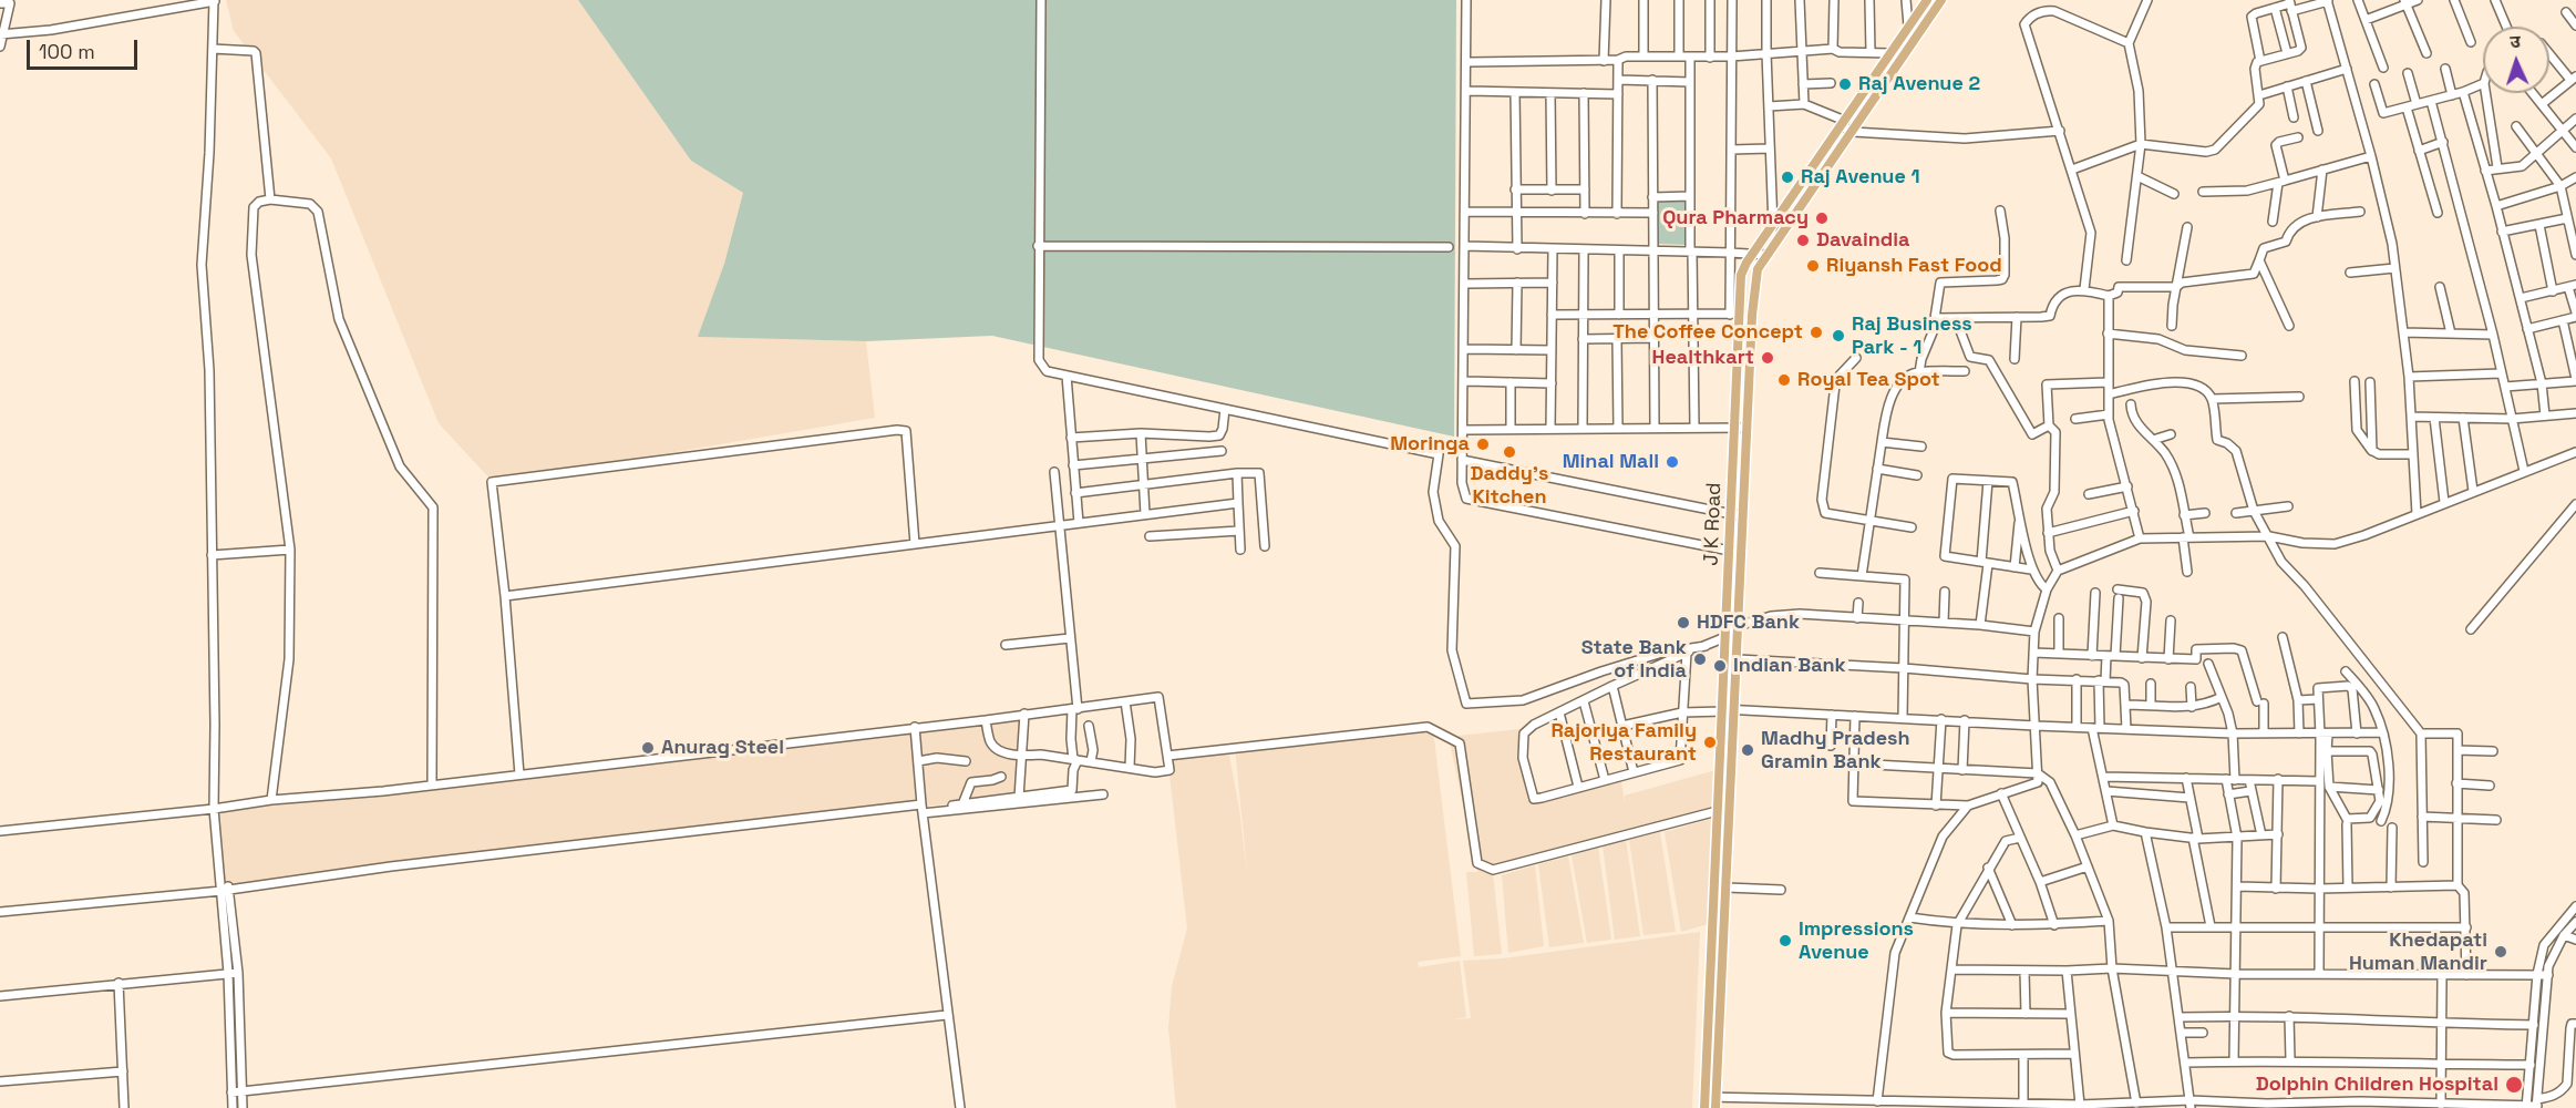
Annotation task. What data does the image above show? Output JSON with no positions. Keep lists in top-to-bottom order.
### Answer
{
  "streets": {
    "main road": ["J K Road"]
  },
  "places": [
    "Raj Avenue 2",
    "Raj Avenue 1",
    "Qura Pharmacy",
    "Davaindia",
    "Riyansh Fast Food",
    "The Coffee Concept",
    "Raj Business Park - 1",
    "Healthkart",
    "Royal Tea Spot",
    "Moringa",
    "Daddy's Kitchen",
    "Minal Mall",
    "HDFC Bank",
    "State Bank of India",
    "Indian Bank",
    "Rajoriya Family Restaurant",
    "Anurag Steel",
    "Madhy Pradesh Gramin Bank",
    "Impressions Avenue",
    "Khedapati Human Mandir",
    "Dolphin Children Hospital"
  ],
  "scale_bar": "100 m",
  "north": "top"
}
